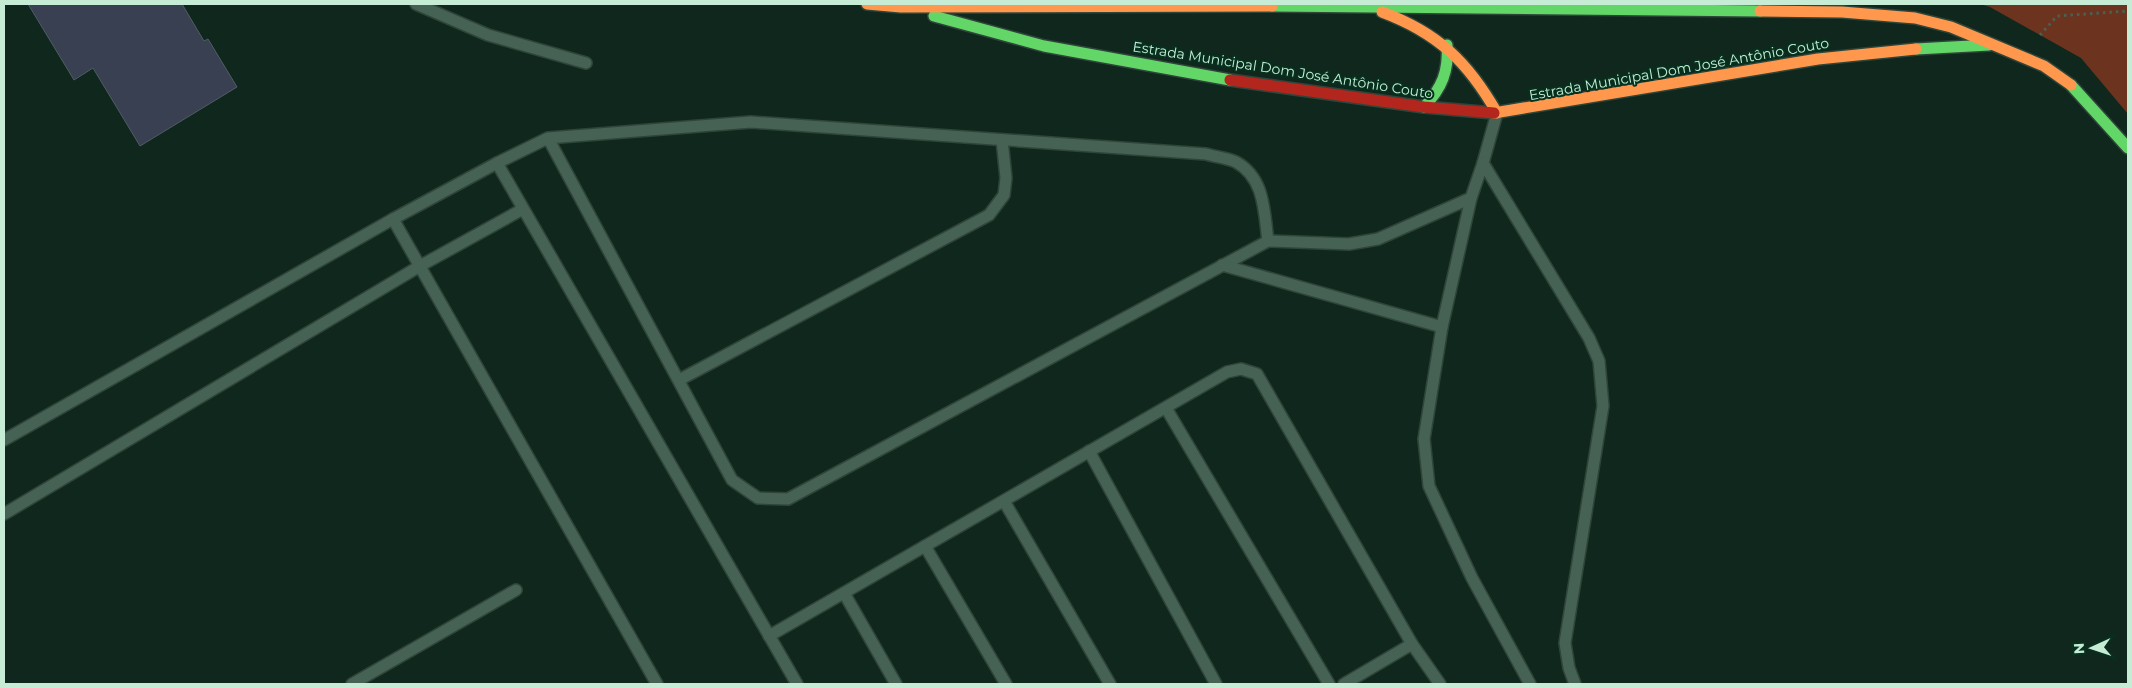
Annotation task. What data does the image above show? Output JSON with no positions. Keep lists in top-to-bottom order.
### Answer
{
  "streets": {
    "main road": ["Estrada Municipal Dom José Antônio Couto"]
  },
  "north": "left"
}
